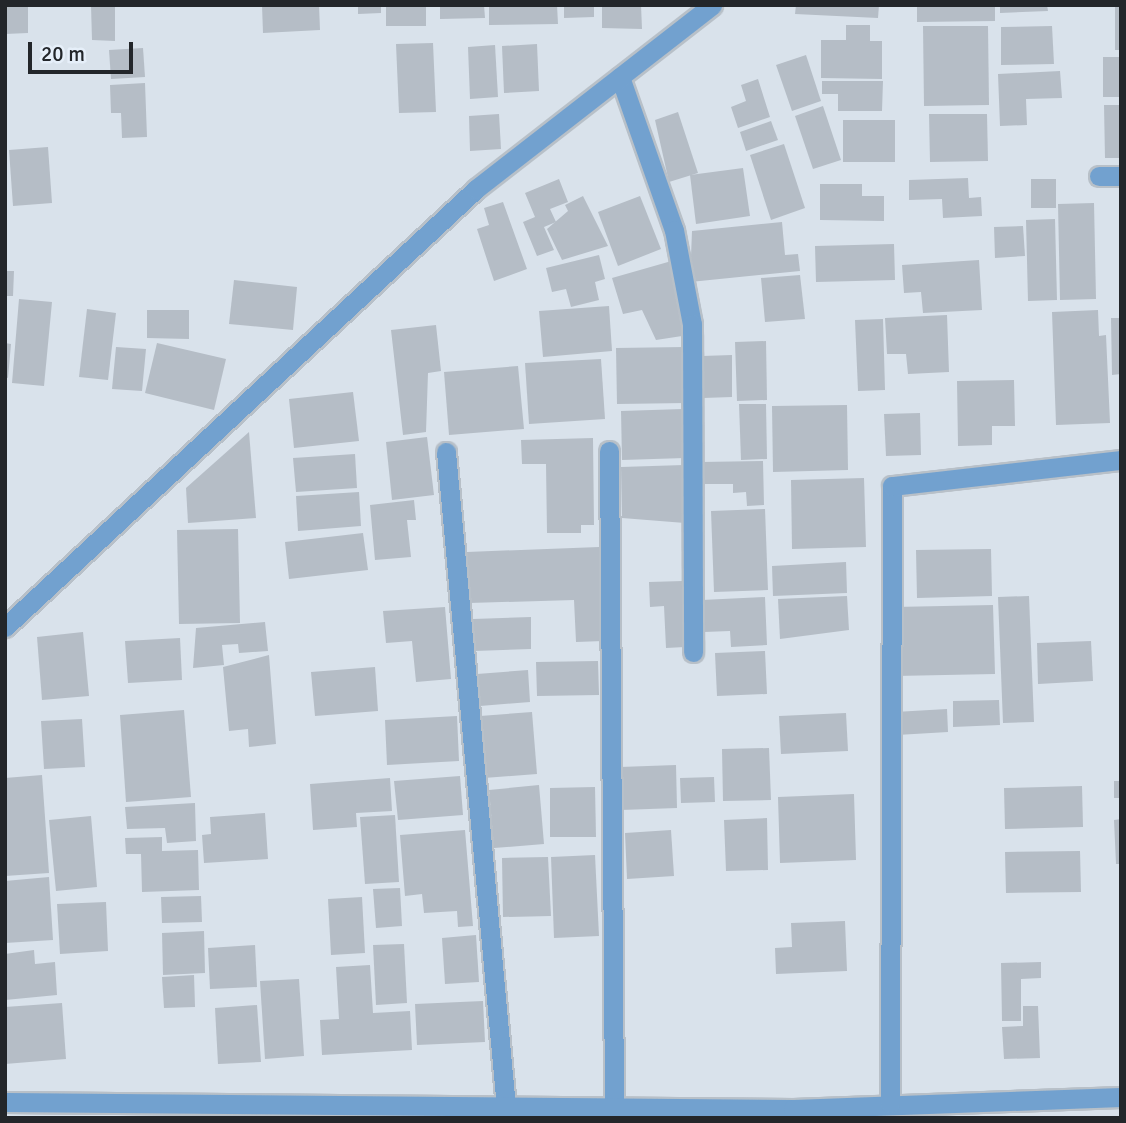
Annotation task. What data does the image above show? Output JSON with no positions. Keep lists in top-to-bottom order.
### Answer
{
  "scale_bar": "20 m"
}
